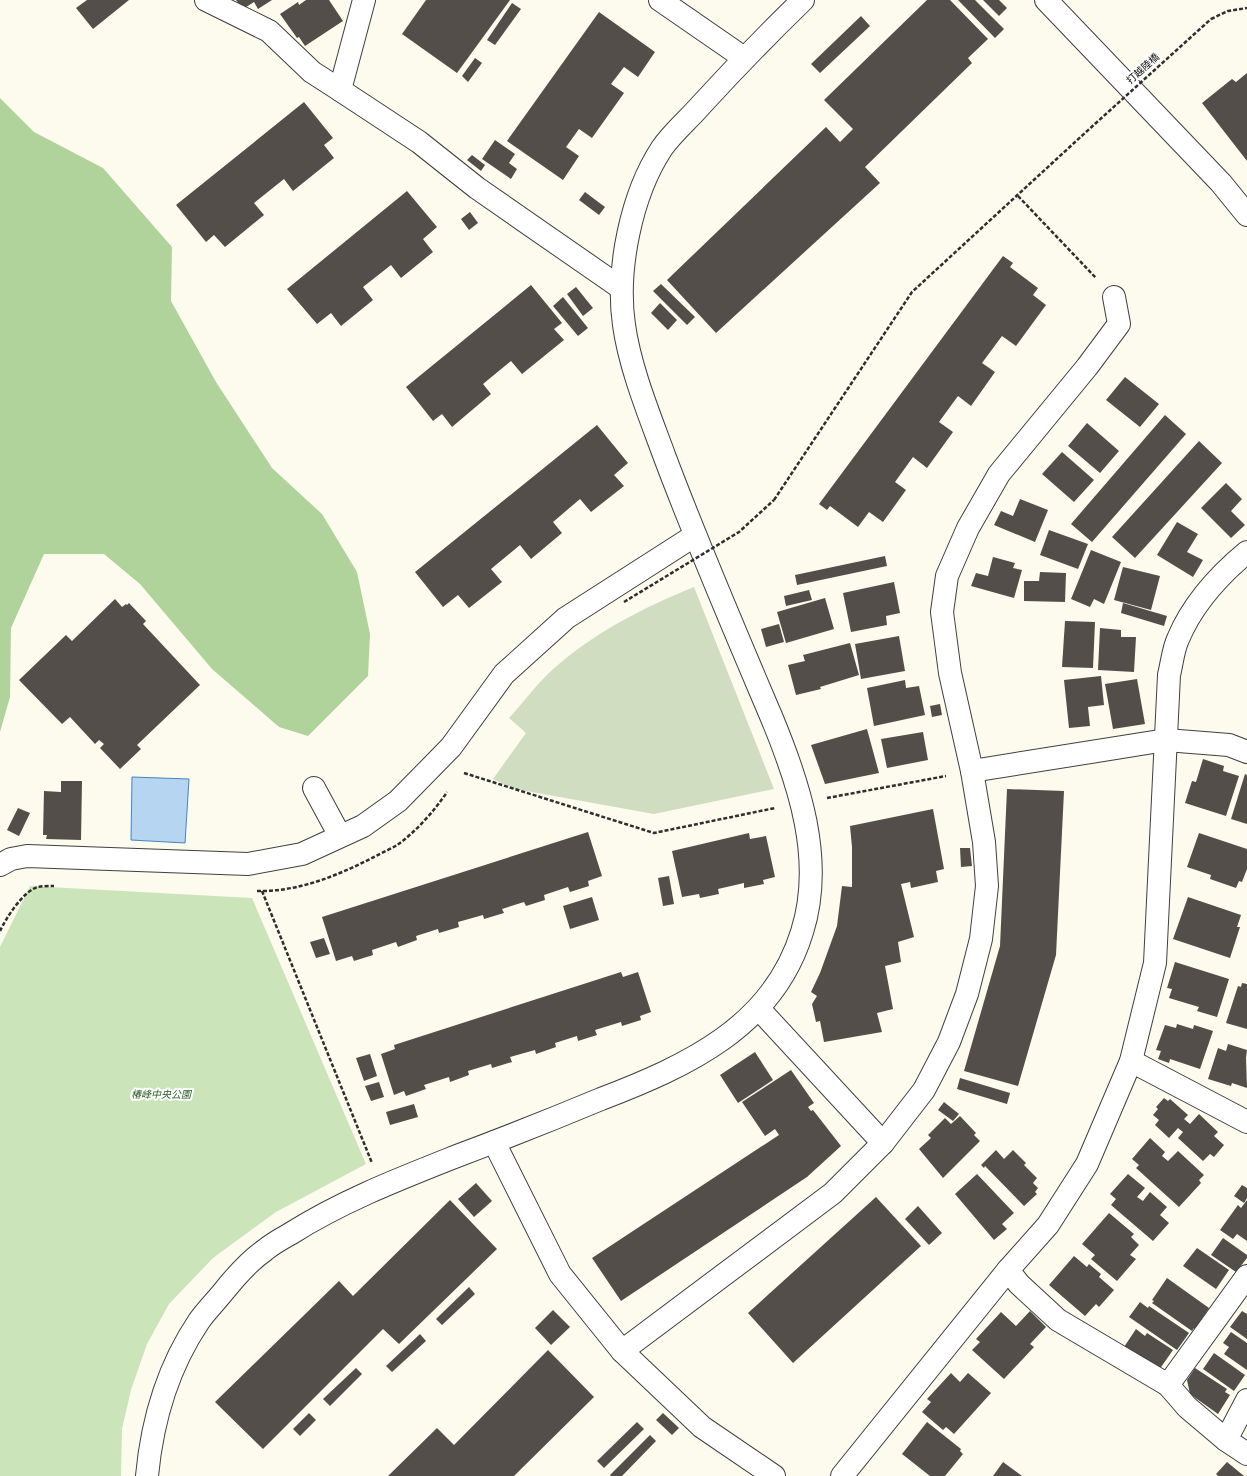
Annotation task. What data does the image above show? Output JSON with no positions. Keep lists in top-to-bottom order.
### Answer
{
  "streets": {
    "path": ["打越陸橋"]
  },
  "parks": ["椿峰中央公園"]
}
